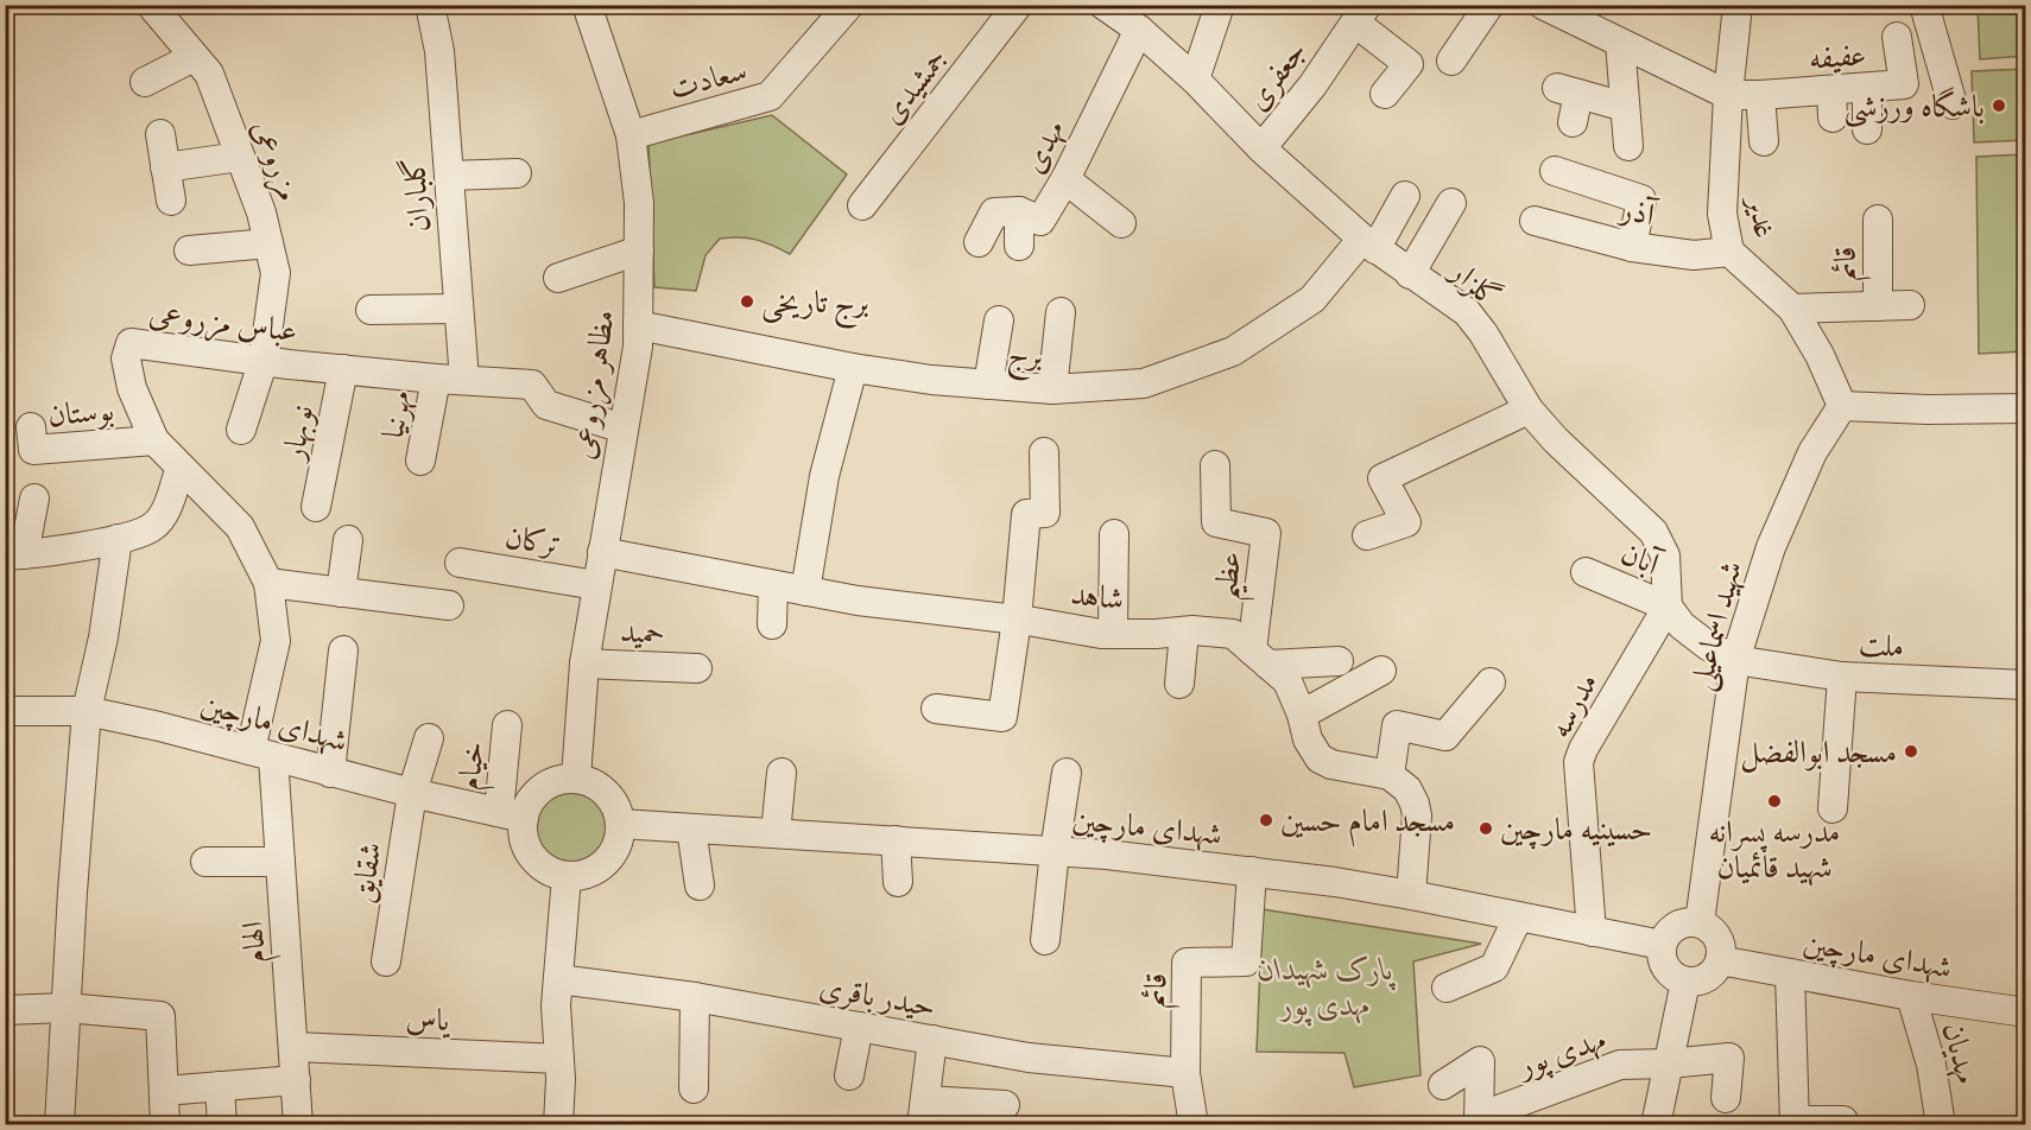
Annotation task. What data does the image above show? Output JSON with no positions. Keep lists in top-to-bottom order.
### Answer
{
  "streets": {
    "street": [
      "عفیفه",
      "جعفری",
      "سعادت",
      "جمشیدی",
      "مهدی",
      "مزروعی",
      "گلباران",
      "آذر",
      "غدیر",
      "قائم",
      "گلزار",
      "عباس مزروعی",
      "برج",
      "مظاهر مزروعی",
      "بوستان",
      "مهرنیا",
      "نوبهار",
      "ترکان",
      "آبان",
      "عظیم",
      "شاهد",
      "شهید اسماعیلی",
      "حمید",
      "ملت",
      "مدرسه",
      "شهدای مارچین",
      "خیام",
      "شقایق",
      "الهام",
      "حیدر باقری",
      "یاس",
      "مهدی پور",
      "مهدیان"
    ]
  },
  "crossings": [
    ["عفیفه", "غدیر"],
    ["جعفری", "گلزار"],
    ["سعادت", "مظاهر مزروعی"],
    ["مهدی", "گلزار"],
    ["مزروعی", "عباس مزروعی"],
    ["گلباران", "عباس مزروعی"],
    ["آذر", "غدیر"],
    ["غدیر", "قائم"],
    ["غدیر", "شهید اسماعیلی"],
    ["قائم", "شهدای مارچین"],
    ["قائم", "حیدر باقری"],
    ["گلزار", "برج"],
    ["گلزار", "آبان"],
    ["گلزار", "مدرسه"],
    ["عباس مزروعی", "مظاهر مزروعی"],
    ["عباس مزروعی", "بوستان"],
    ["عباس مزروعی", "مهرنیا"],
    ["عباس مزروعی", "نوبهار"],
    ["عباس مزروعی", "شهدای مارچین"],
    ["عباس مزروعی", "الهام"],
    ["برج", "مظاهر مزروعی"],
    ["مظاهر مزروعی", "ترکان"],
    ["مظاهر مزروعی", "شاهد"],
    ["مظاهر مزروعی", "حمید"],
    ["مظاهر مزروعی", "شهدای مارچین"],
    ["مظاهر مزروعی", "خیام"],
    ["آبان", "مدرسه"],
    ["عظیم", "شاهد"],
    ["شهید اسماعیلی", "ملت"],
    ["شهید اسماعیلی", "شهدای مارچین"],
    ["مدرسه", "شهدای مارچین"],
    ["شهدای مارچین", "خیام"],
    ["شهدای مارچین", "شقایق"],
    ["شهدای مارچین", "الهام"],
    ["شهدای مارچین", "مهدیان"],
    ["الهام", "یاس"]
  ],
  "parks": ["پارک شهیدان مهدی پور"],
  "places": [
    "باشگاه ورزشی",
    "برج تاریخی",
    "مسجد ابوالفضل",
    "مدرسه پسرانه شهید قائمیان",
    "مسجد امام حسین",
    "حسینیه مارچین"
  ]
}
